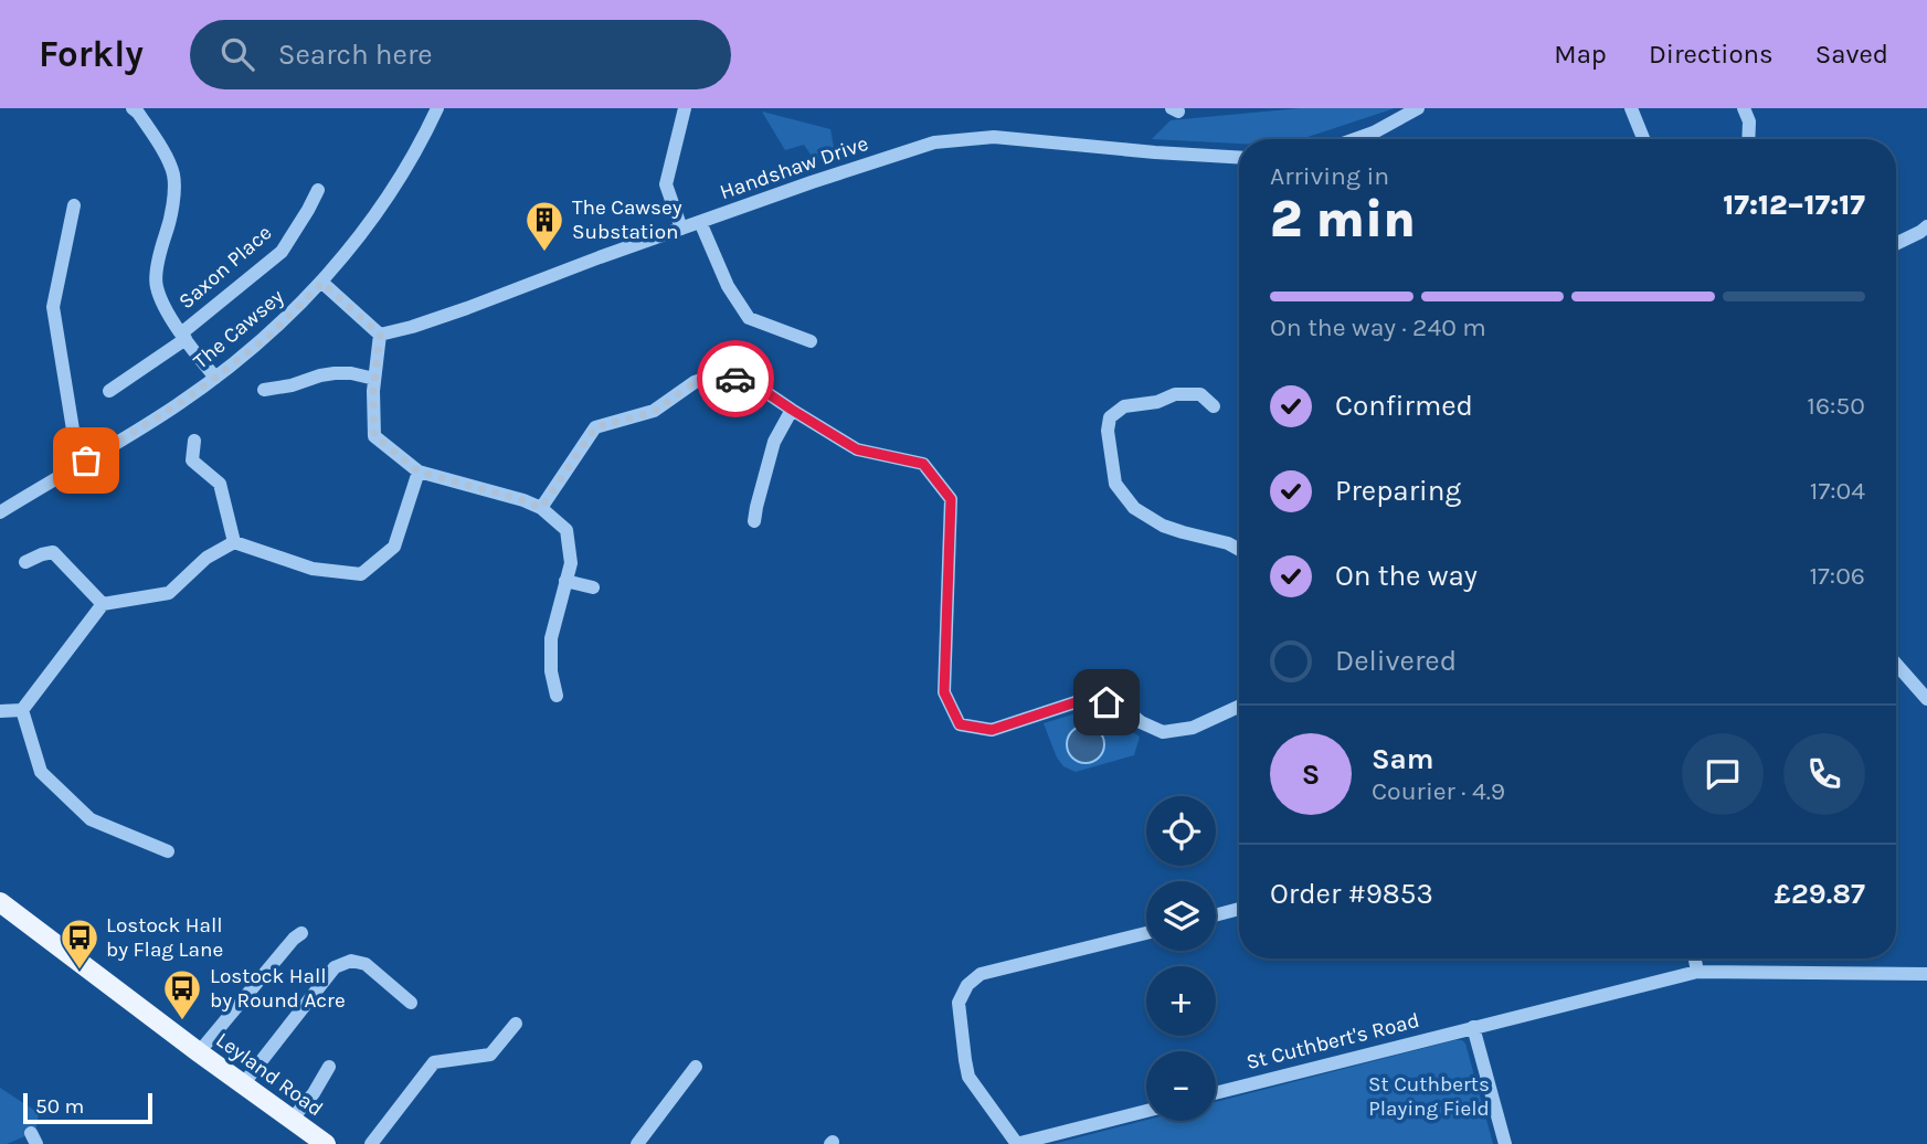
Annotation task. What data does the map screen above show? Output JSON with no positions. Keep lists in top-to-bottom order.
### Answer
{
  "streets": {
    "main road": ["Leyland Road"],
    "street": [
      "Handshaw Drive",
      "Saxon Place",
      "The Cawsey",
      "St Cuthbert's Road"
    ]
  },
  "crossings": [
    ["Saxon Place", "The Cawsey"]
  ],
  "parks": ["St Cuthberts Playing Field"],
  "places": {
    "building": ["The Cawsey Substation"],
    "bus stop": ["Lostock Hall by Flag Lane", "Lostock Hall by Round Acre"]
  },
  "scale_bar": "50 m",
  "page": {
    "header": "Forkly",
    "search": "Search here",
    "nav": ["Map", "Directions", "Saved"],
    "heading": ["2 min", "Arriving in", "17:12–17:17"],
    "panel": [
      "Sam",
      "Courier · 4.9",
      "Order #9853",
      "£29.87"
    ],
    "bar": "On the way · 240 m",
    "list": [
      ["Confirmed", "16:50"],
      ["Preparing", "17:04"],
      ["On the way", "17:06"],
      "Delivered"
    ],
    "round": "S",
    "map_buttons": ["+", "−"],
    "scale": "50 m"
  }
}
